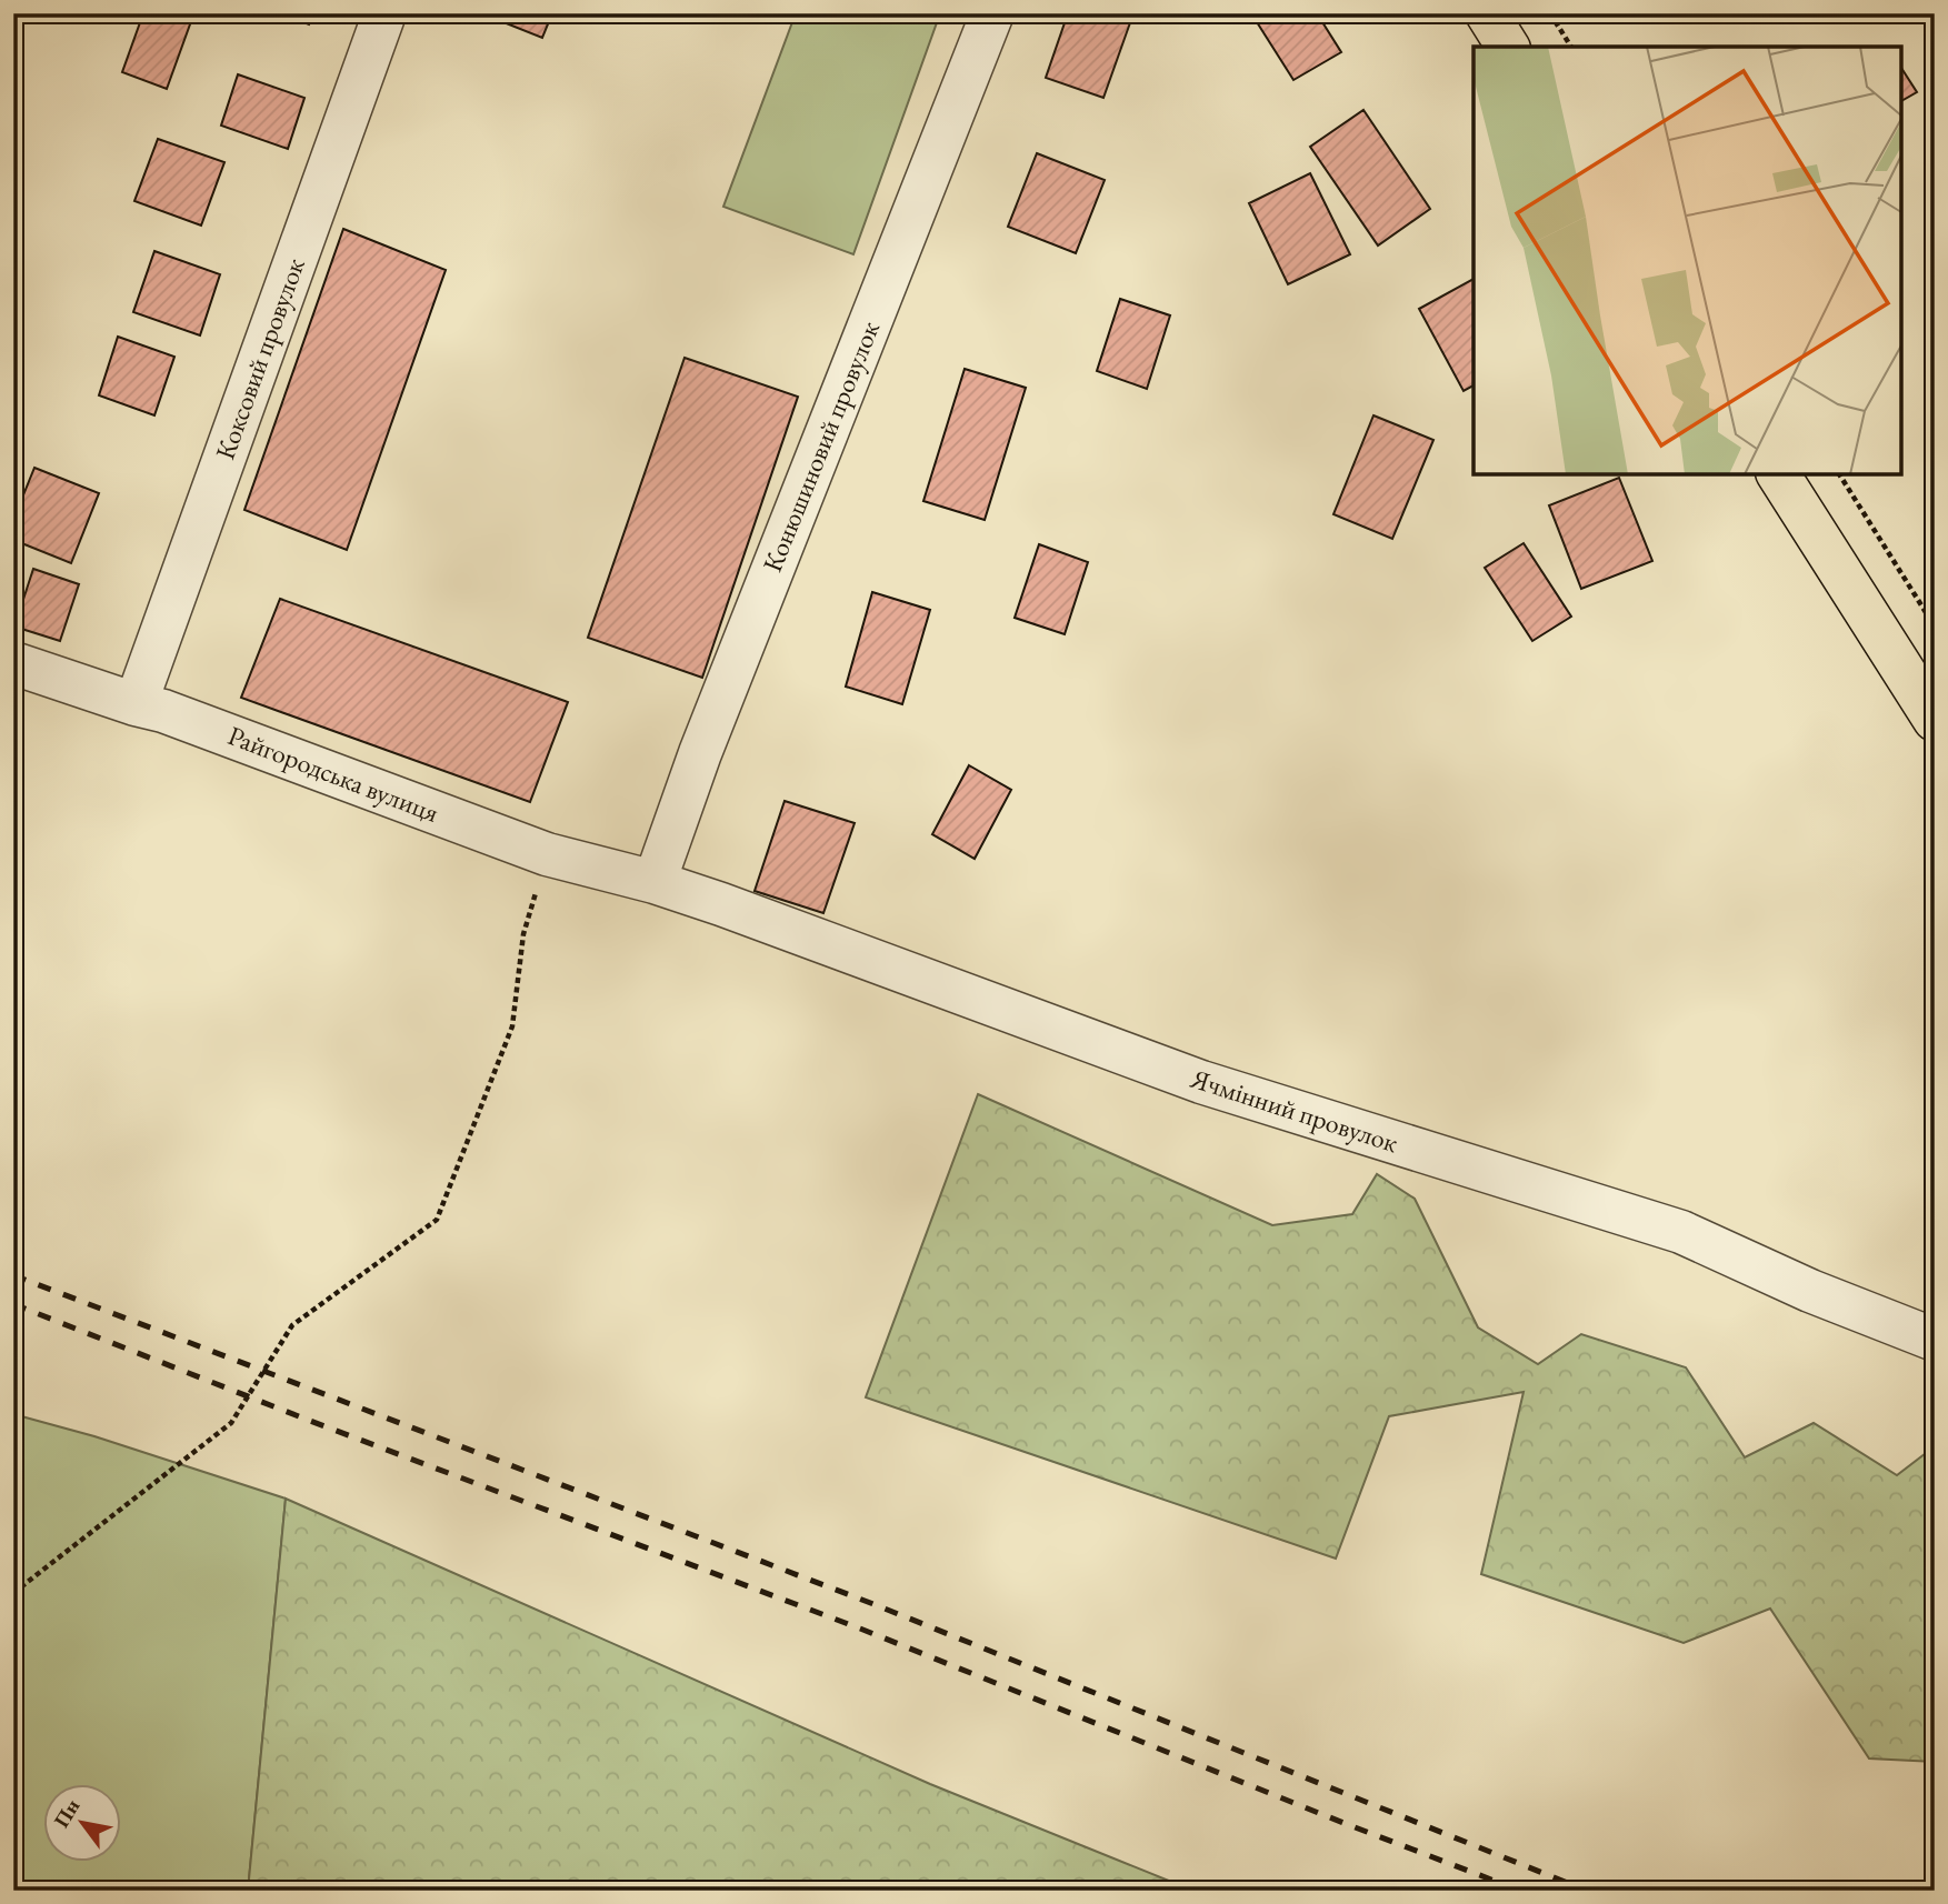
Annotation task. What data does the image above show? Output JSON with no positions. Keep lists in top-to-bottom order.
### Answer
{
  "streets": {
    "street": [
      "Коксовий провулок",
      "Конюшиновий провулок",
      "Райгородська вулиця",
      "Ячмінний провулок"
    ]
  },
  "crossings": [
    ["Коксовий провулок", "Райгородська вулиця"],
    ["Конюшиновий провулок", "Райгородська вулиця"],
    ["Конюшиновий провулок", "Ячмінний провулок"],
    ["Райгородська вулиця", "Ячмінний провулок"]
  ],
  "north": "top left"
}
